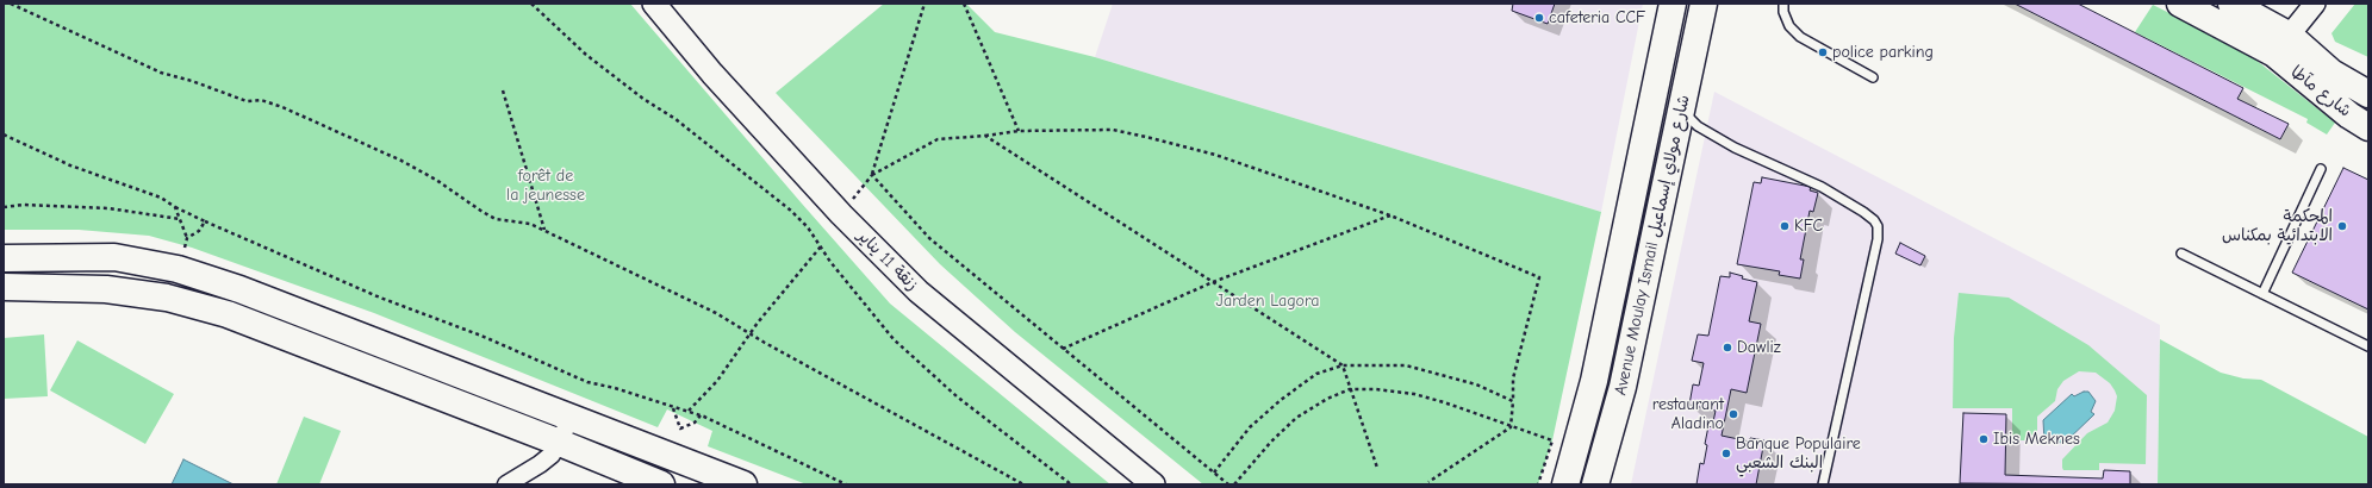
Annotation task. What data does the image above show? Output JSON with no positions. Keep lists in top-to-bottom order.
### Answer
{
  "streets": {
    "main road": ["شارع مآطا", "Avenue Moulay Ismail شارع مولاي إسماعيل", "زنقة 11 يناير"]
  },
  "parks": ["forêt de la jeunesse", "Jarden Lagora"],
  "places": [
    "cafeteria CCF",
    "police parking",
    "KFC",
    "المحكمة الابتدائية بمكناس",
    "Dawliz",
    "restaurant Aladino",
    "Ibis Meknes",
    "Banque Populaire البنك الشعبي"
  ]
}
